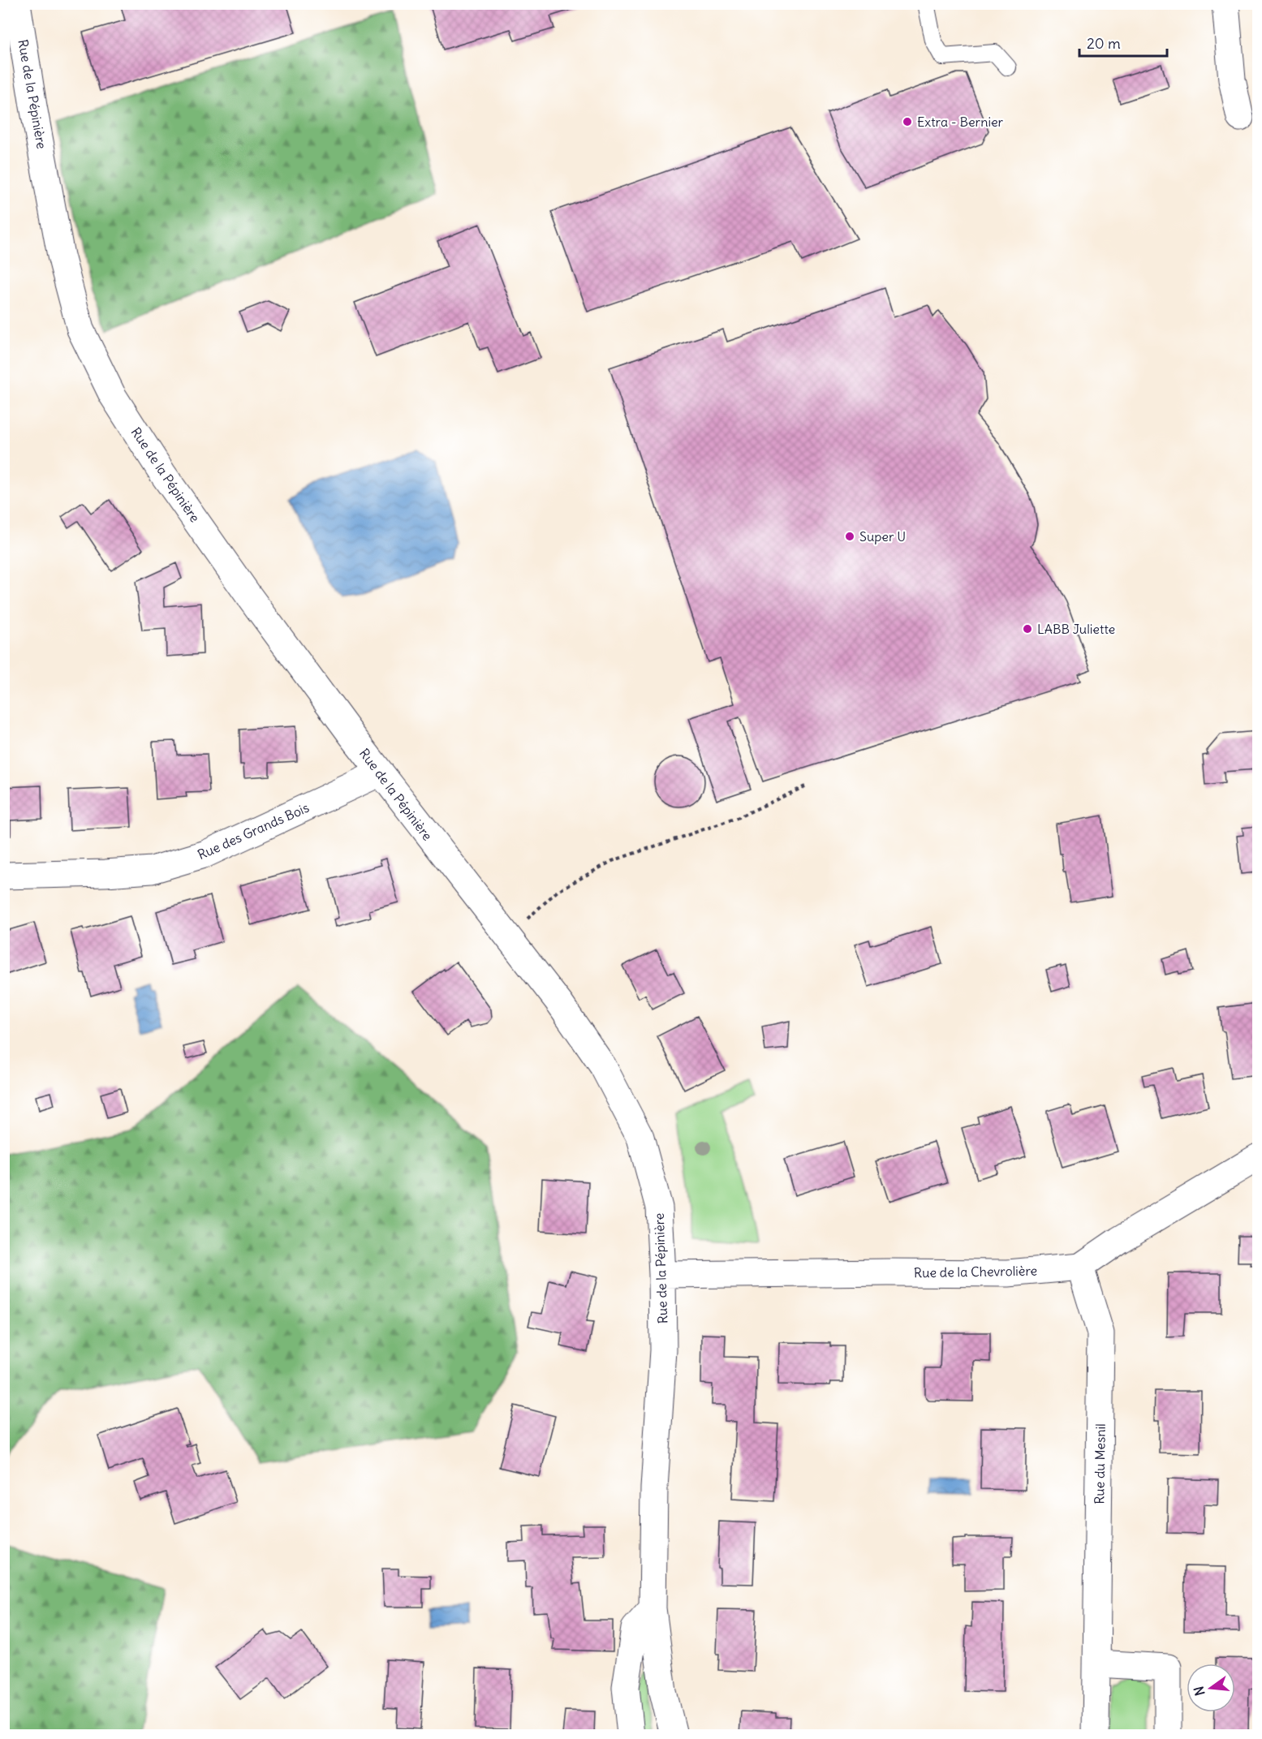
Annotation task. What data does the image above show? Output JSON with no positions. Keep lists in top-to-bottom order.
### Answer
{
  "streets": {
    "street": [
      "Rue de la Pépinière",
      "Rue des Grands Bois",
      "Rue de la Chevrolière",
      "Rue du Mesnil"
    ]
  },
  "crossings": [
    ["Rue de la Pépinière", "Rue des Grands Bois"],
    ["Rue de la Pépinière", "Rue de la Chevrolière"],
    ["Rue de la Chevrolière", "Rue du Mesnil"]
  ],
  "places": ["Extra - Bernier", "Super U", "LABB Juliette"],
  "scale_bar": "20 m",
  "north": "left"
}
